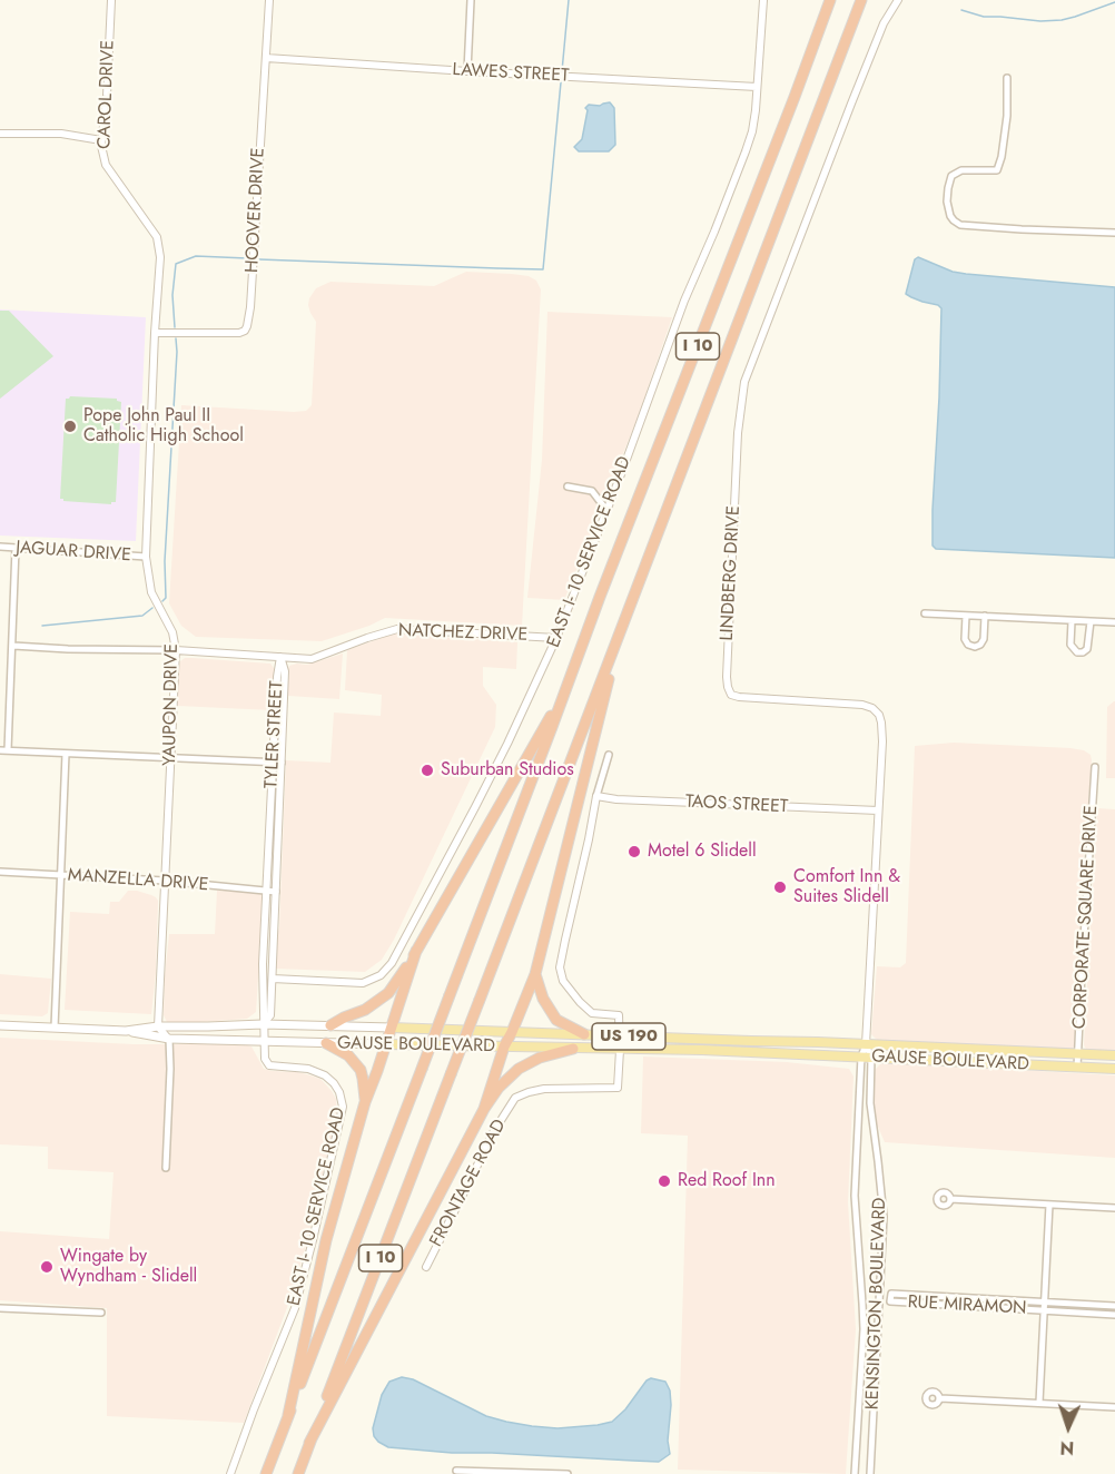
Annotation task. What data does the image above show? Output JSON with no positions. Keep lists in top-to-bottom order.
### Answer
{
  "streets": {
    "highway": ["I 10"],
    "main road": ["US 190", "GAUSE BOULEVARD"],
    "street": [
      "LAWES STREET",
      "CAROL DRIVE",
      "HOOVER DRIVE",
      "JAGUAR DRIVE",
      "EAST I- 10 SERVICE ROAD",
      "LINDBERG DRIVE",
      "NATCHEZ DRIVE",
      "YAUPON DRIVE",
      "TYLER STREET",
      "TAOS STREET",
      "MANZELLA DRIVE",
      "CORPORATE SQUARE DRIVE",
      "FRONTAGE ROAD",
      "KENSINGTON BOULEVARD",
      "RUE MIRAMON"
    ]
  },
  "crossings": [
    ["LAWES STREET", "HOOVER DRIVE"],
    ["LAWES STREET", "EAST I- 10 SERVICE ROAD"],
    ["CAROL DRIVE", "HOOVER DRIVE"],
    ["CAROL DRIVE", "YAUPON DRIVE"],
    ["HOOVER DRIVE", "YAUPON DRIVE"],
    ["JAGUAR DRIVE", "YAUPON DRIVE"],
    ["EAST I- 10 SERVICE ROAD", "NATCHEZ DRIVE"],
    ["EAST I- 10 SERVICE ROAD", "TYLER STREET"],
    ["EAST I- 10 SERVICE ROAD", "GAUSE BOULEVARD"],
    ["LINDBERG DRIVE", "TAOS STREET"],
    ["LINDBERG DRIVE", "GAUSE BOULEVARD"],
    ["LINDBERG DRIVE", "KENSINGTON BOULEVARD"],
    ["NATCHEZ DRIVE", "YAUPON DRIVE"],
    ["NATCHEZ DRIVE", "TYLER STREET"],
    ["YAUPON DRIVE", "MANZELLA DRIVE"],
    ["YAUPON DRIVE", "GAUSE BOULEVARD"],
    ["TYLER STREET", "MANZELLA DRIVE"],
    ["TYLER STREET", "GAUSE BOULEVARD"],
    ["CORPORATE SQUARE DRIVE", "GAUSE BOULEVARD"],
    ["GAUSE BOULEVARD", "FRONTAGE ROAD"],
    ["GAUSE BOULEVARD", "KENSINGTON BOULEVARD"]
  ],
  "places": [
    "Pope John Paul II Catholic High School",
    "Suburban Studios",
    "Motel 6 Slidell",
    "Comfort Inn & Suites Slidell",
    "Red Roof Inn",
    "Wingate by Wyndham - Slidell"
  ],
  "north": "bottom"
}
